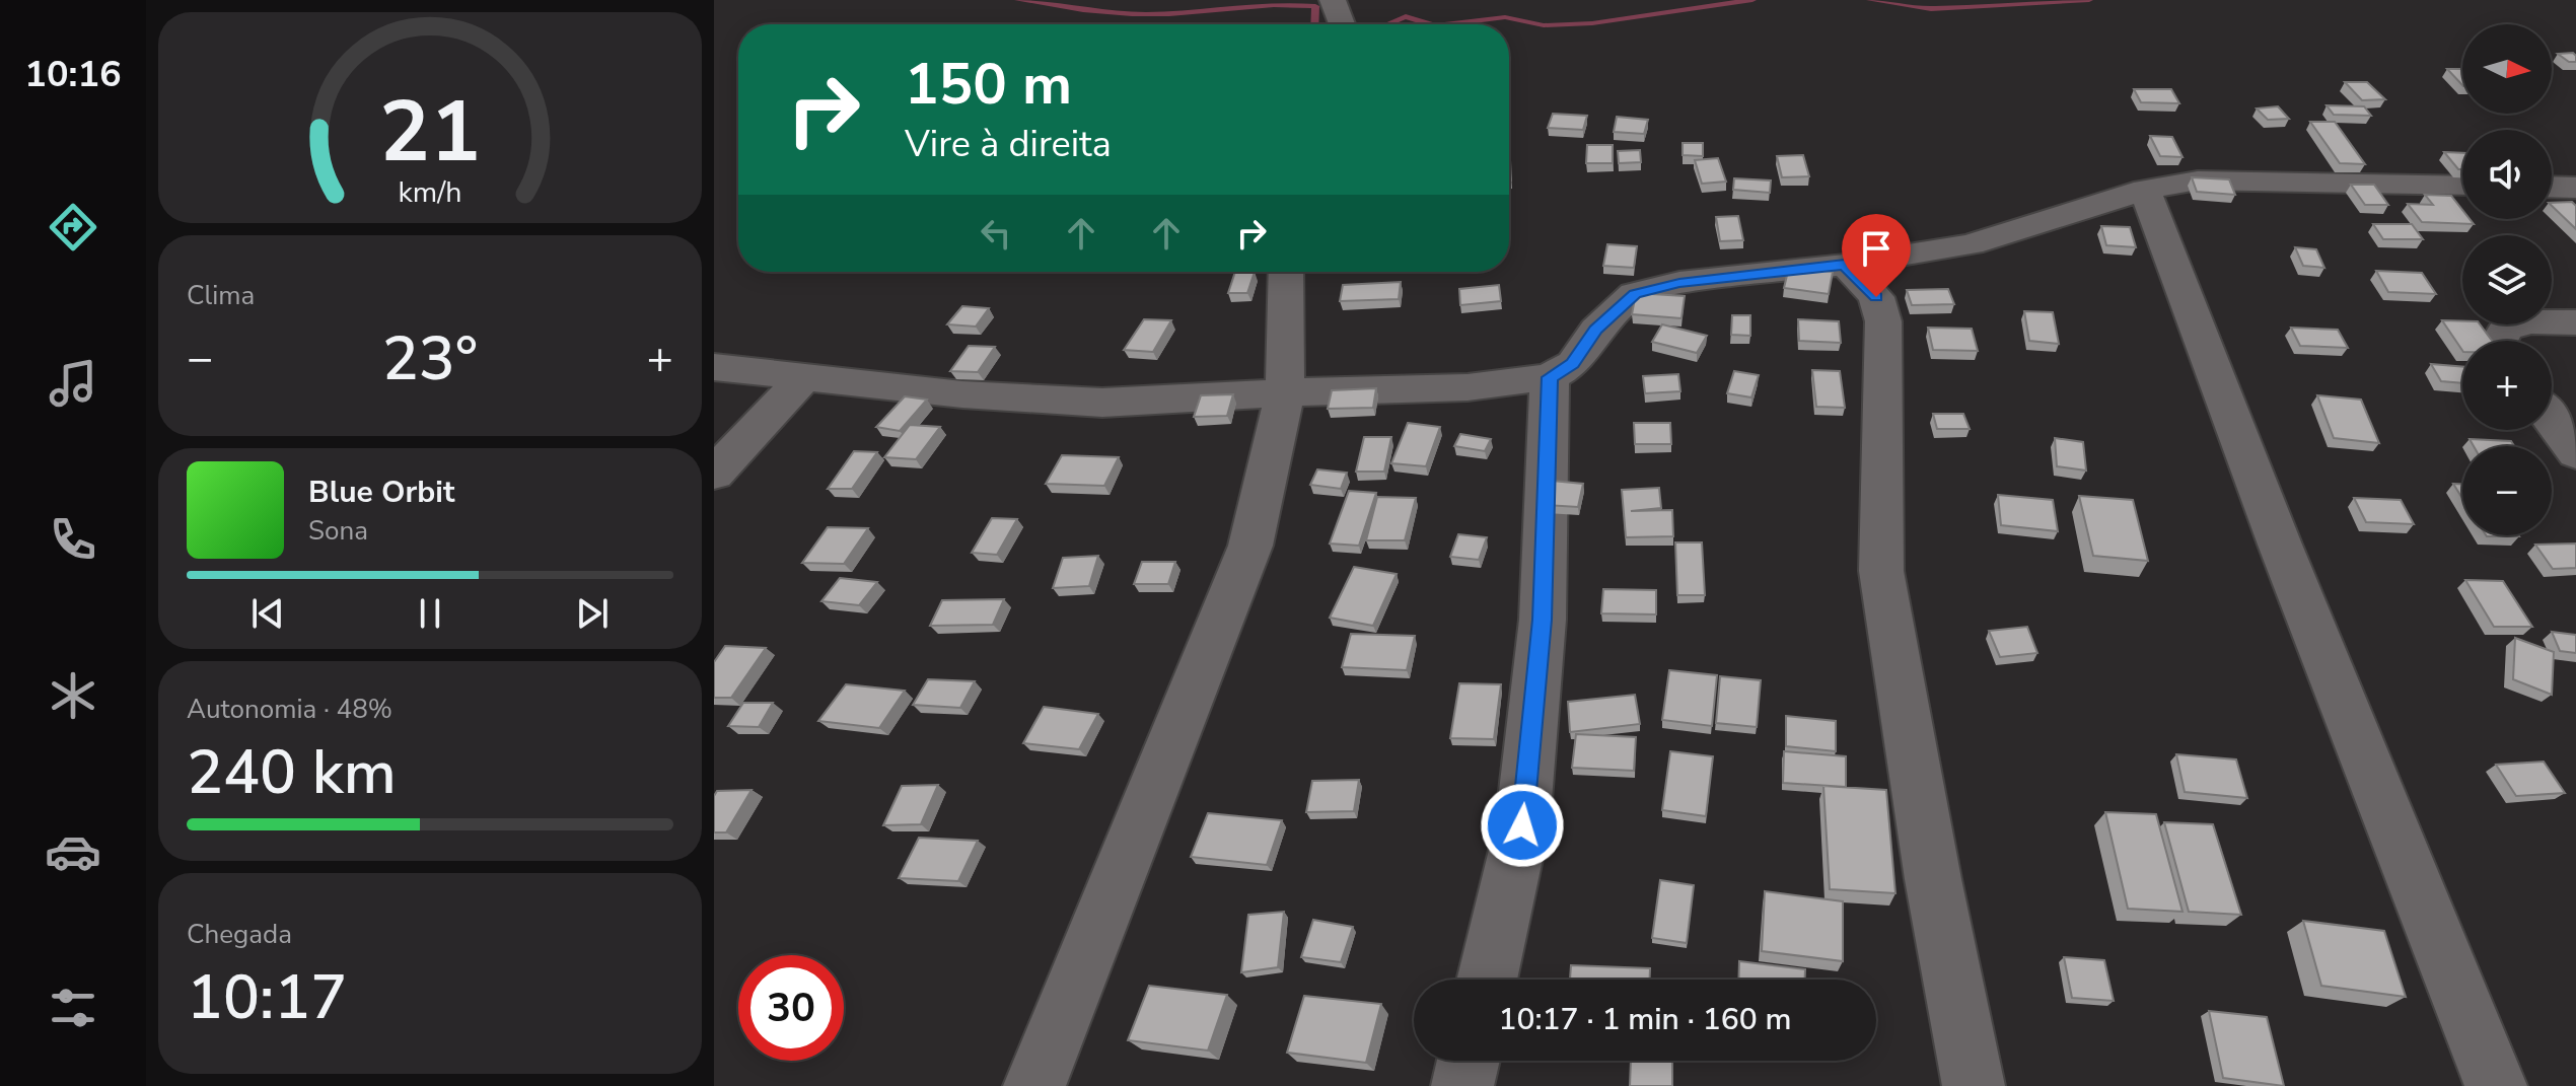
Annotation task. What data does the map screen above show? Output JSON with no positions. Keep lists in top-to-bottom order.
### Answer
{
  "north": "right",
  "page": {
    "tabs": "10:16",
    "map_buttons": ["+", "−"],
    "turn": ["150 m", "Vire à direita"],
    "tile": [
      "Clima",
      ["Autonomia · 48%", "240 km"],
      ["Chegada", "10:17"]
    ],
    "heat": ["−", "23°", "+"],
    "song": ["Blue Orbit", "Sona"],
    "limit": "30",
    "trip": "10:17 · 1 min · 160 m",
    "gauge": ["21", "km/h"]
  }
}
